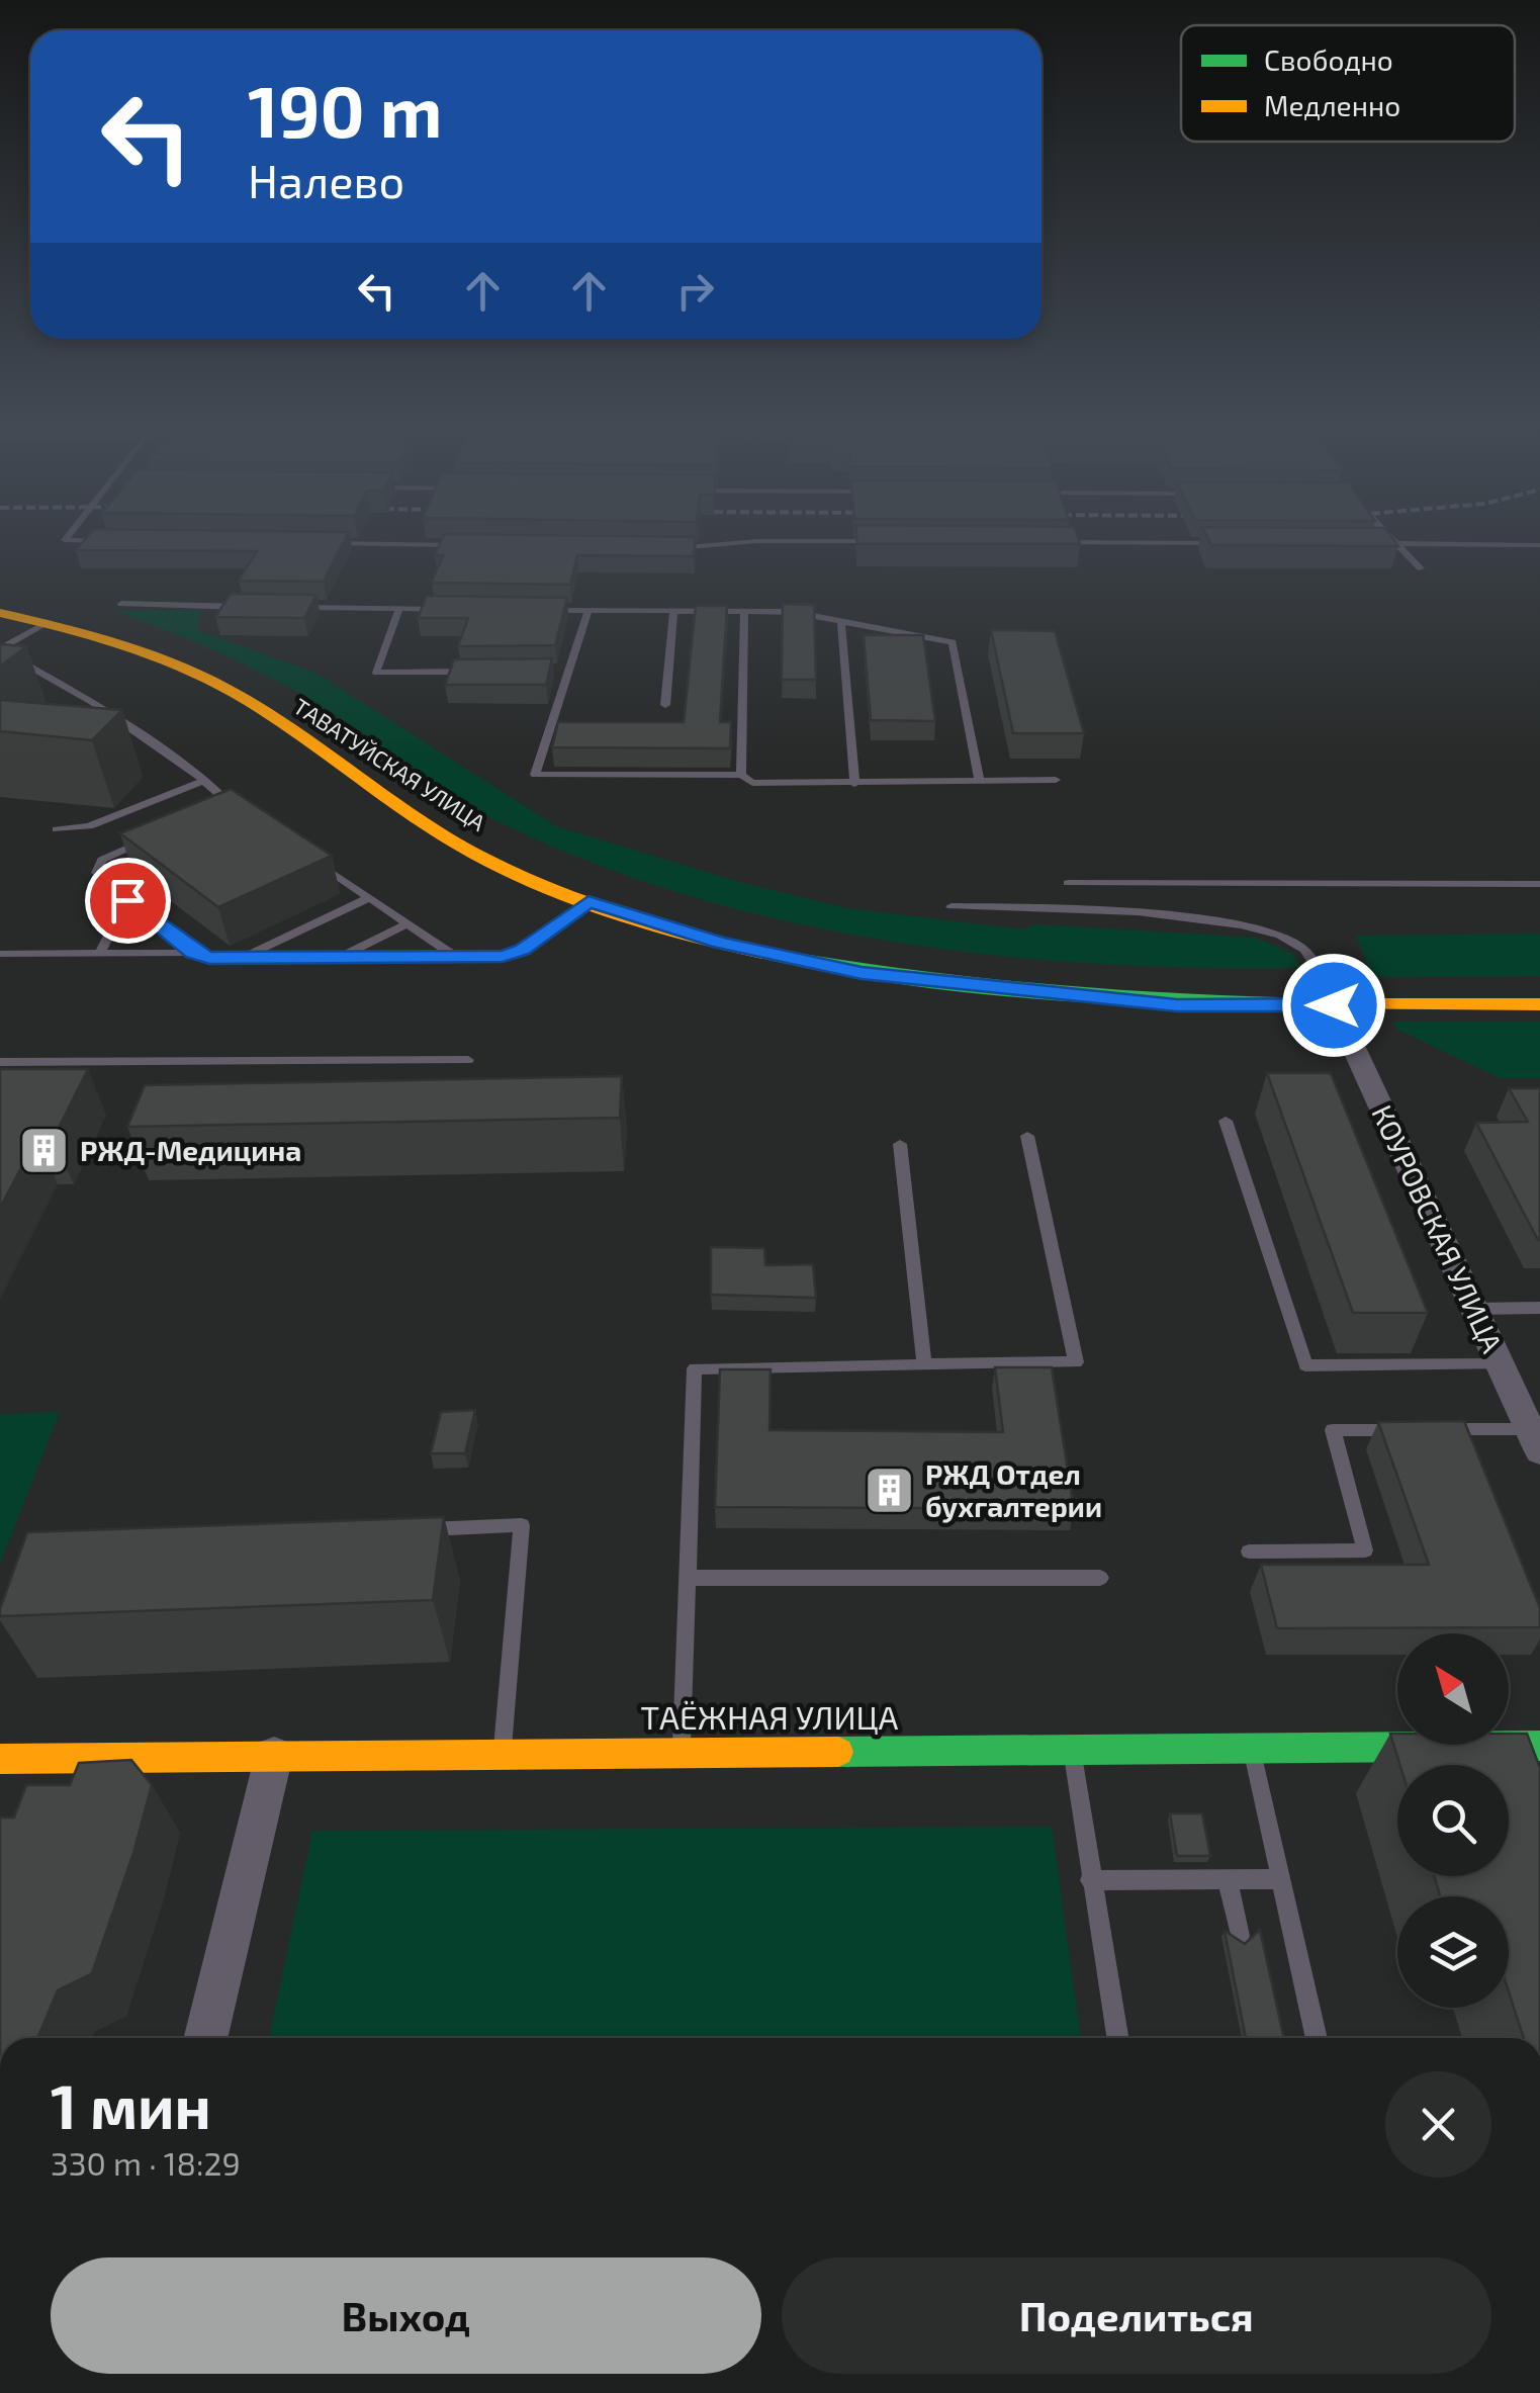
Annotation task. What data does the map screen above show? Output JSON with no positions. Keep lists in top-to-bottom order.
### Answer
{
  "streets": {
    "main road": ["ТАВАТУЙСКАЯ УЛИЦА", "ТАЁЖНАЯ УЛИЦА"],
    "street": ["КОУРОВСКАЯ УЛИЦА"]
  },
  "crossings": [
    ["ТАВАТУЙСКАЯ УЛИЦА", "КОУРОВСКАЯ УЛИЦА"]
  ],
  "places": {
    "building": ["РЖД-Медицина", "РЖД Отдел бухгалтерии"]
  },
  "legend": ["Свободно", "Медленно"],
  "north": "top left",
  "page": {
    "turn": ["190 m", "Налево"],
    "heading": ["1 мин", "330 m · 18:29"],
    "buttons": ["Выход", "Поделиться"]
  }
}
